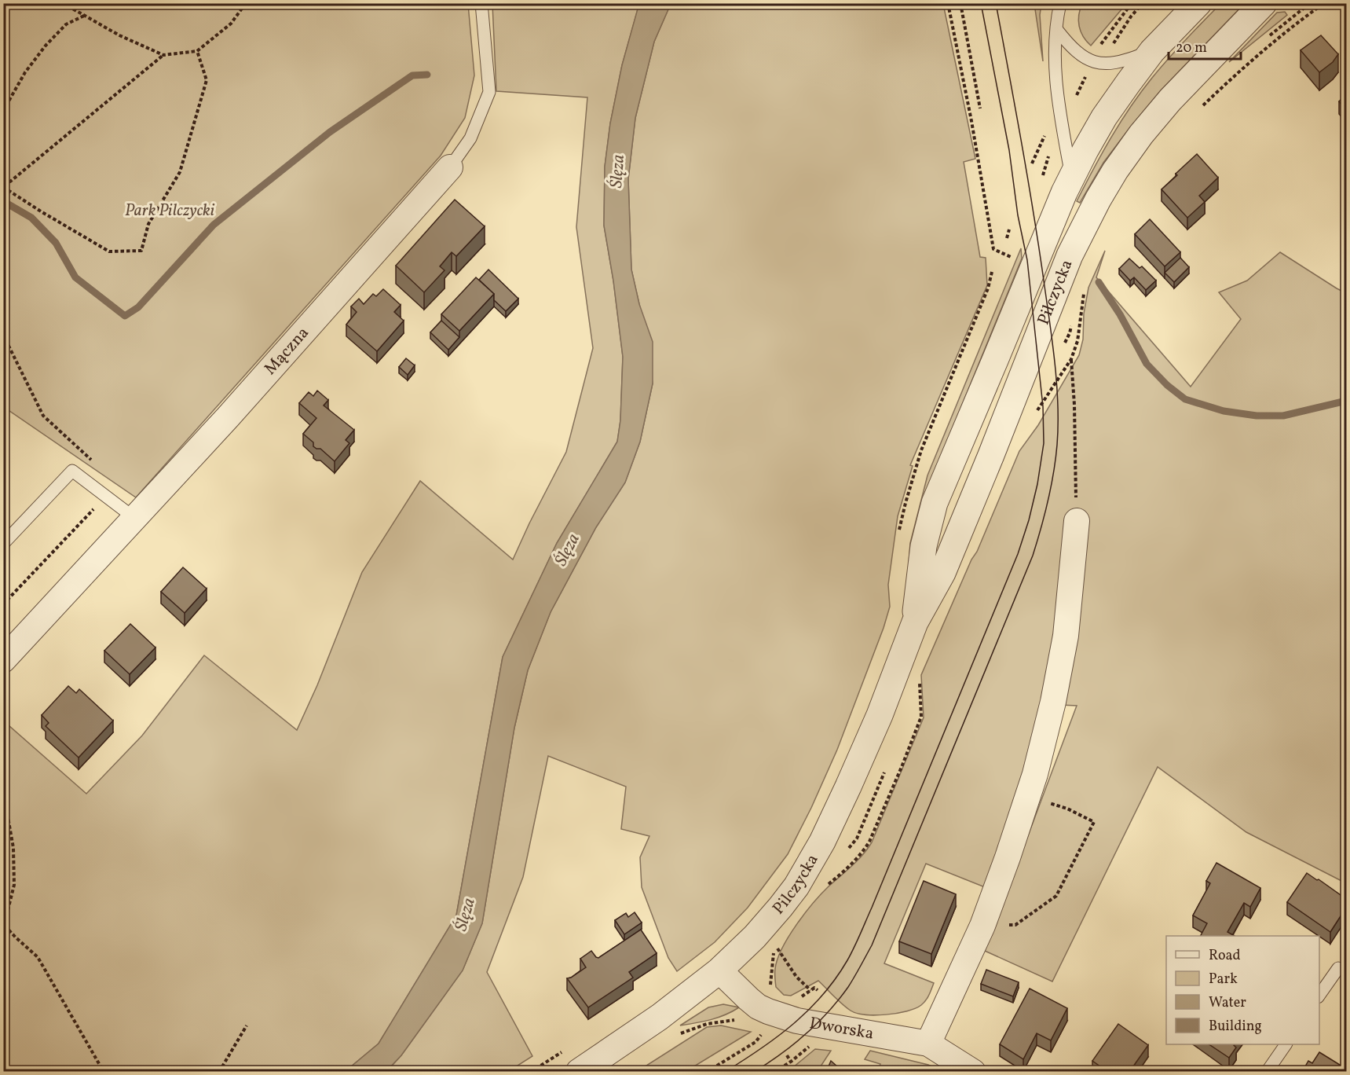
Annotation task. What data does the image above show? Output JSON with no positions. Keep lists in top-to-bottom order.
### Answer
{
  "streets": {
    "street": ["Pilczycka", "Mączna", "Dworska"]
  },
  "crossings": [
    ["Pilczycka", "Dworska"]
  ],
  "water": ["Ślęza"],
  "parks": ["Park Pilczycki"],
  "legend": [
    "Road",
    "Park",
    "Water",
    "Building"
  ],
  "scale_bar": "20 m"
}
